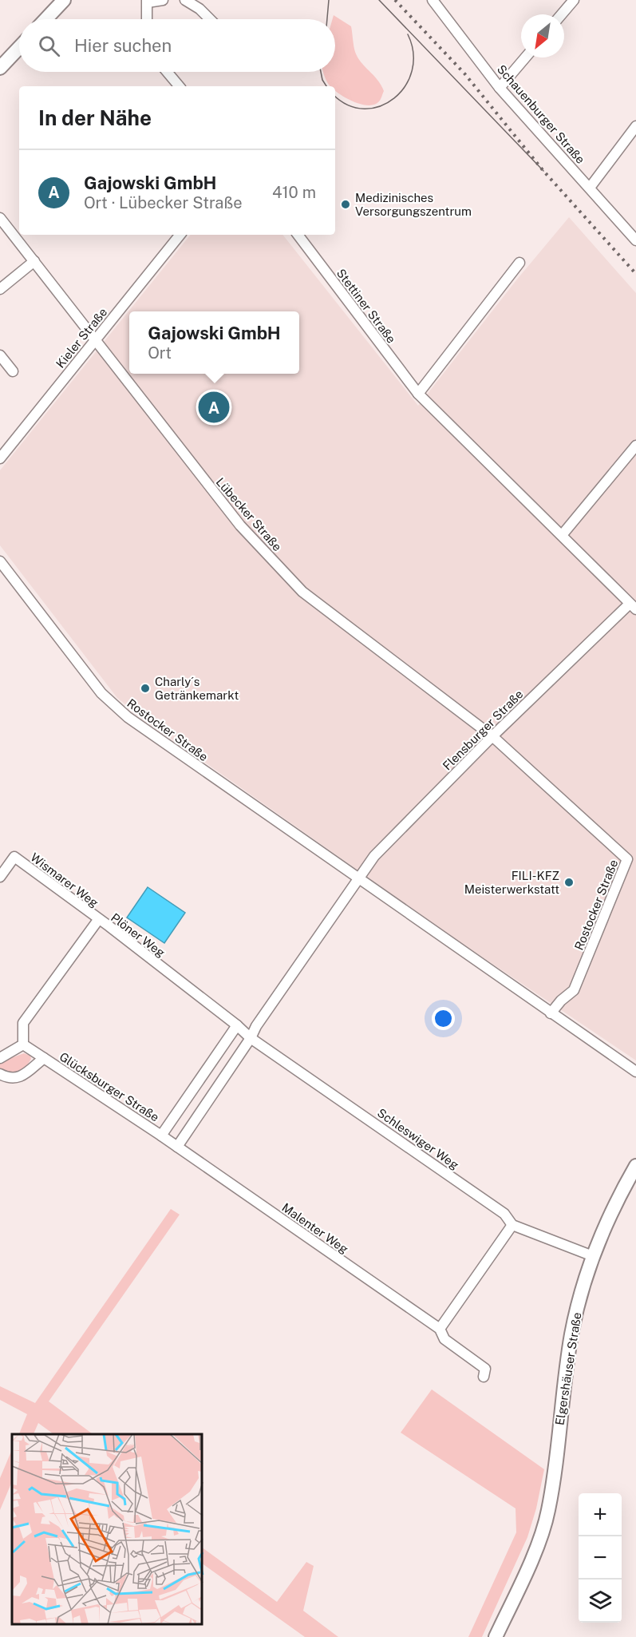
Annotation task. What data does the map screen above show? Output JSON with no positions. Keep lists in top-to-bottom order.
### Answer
{
  "streets": {
    "street": [
      "Schauenburger Straße",
      "Stettiner Straße",
      "Kieler Straße",
      "Lübecker Straße",
      "Rostocker Straße",
      "Flensburger Straße",
      "Wismarer Weg",
      "Plöner Weg",
      "Glücksburger Straße",
      "Schleswiger Weg",
      "Malenter Weg",
      "Elgershäuser Straße"
    ]
  },
  "crossings": [
    ["Stettiner Straße", "Flensburger Straße"],
    ["Kieler Straße", "Lübecker Straße"],
    ["Lübecker Straße", "Rostocker Straße"],
    ["Lübecker Straße", "Flensburger Straße"],
    ["Rostocker Straße", "Flensburger Straße"],
    ["Wismarer Weg", "Plöner Weg"],
    ["Plöner Weg", "Glücksburger Straße"],
    ["Plöner Weg", "Schleswiger Weg"],
    ["Glücksburger Straße", "Schleswiger Weg"],
    ["Glücksburger Straße", "Malenter Weg"],
    ["Schleswiger Weg", "Elgershäuser Straße"]
  ],
  "places": ["Medizinisches Versorgungszentrum", "Charly´s Getränkemarkt", "FILI-KFZ Meisterwerkstatt"],
  "north": "bottom left",
  "page": {
    "search": "Hier suchen",
    "heading": "In der Nähe",
    "list": [
      {
        "mark": "A",
        "name": "Gajowski GmbH",
        "note": "Ort · Lübecker Straße",
        "value": "410 m"
      }
    ],
    "popup": ["Gajowski GmbH", "Ort"],
    "pins": "A",
    "map_buttons": ["+", "−"]
  }
}
